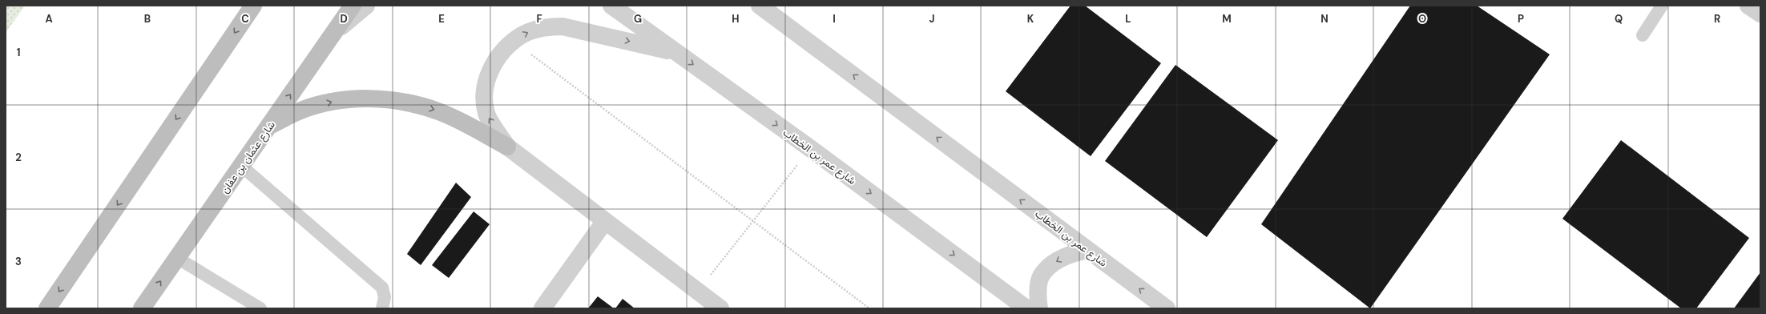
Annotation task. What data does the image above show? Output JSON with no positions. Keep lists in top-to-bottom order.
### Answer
{
  "streets": {
    "main road": ["شارع عثمان بن عفان"],
    "street": ["شارع عمر بن الخطاب"]
  },
  "grid": {
    "columns": [
      "A",
      "B",
      "C",
      "D",
      "E",
      "F",
      "G",
      "H",
      "I",
      "J",
      "K",
      "L",
      "M",
      "N",
      "O",
      "P",
      "Q",
      "R"
    ],
    "rows": ["1", "2", "3"]
  }
}
